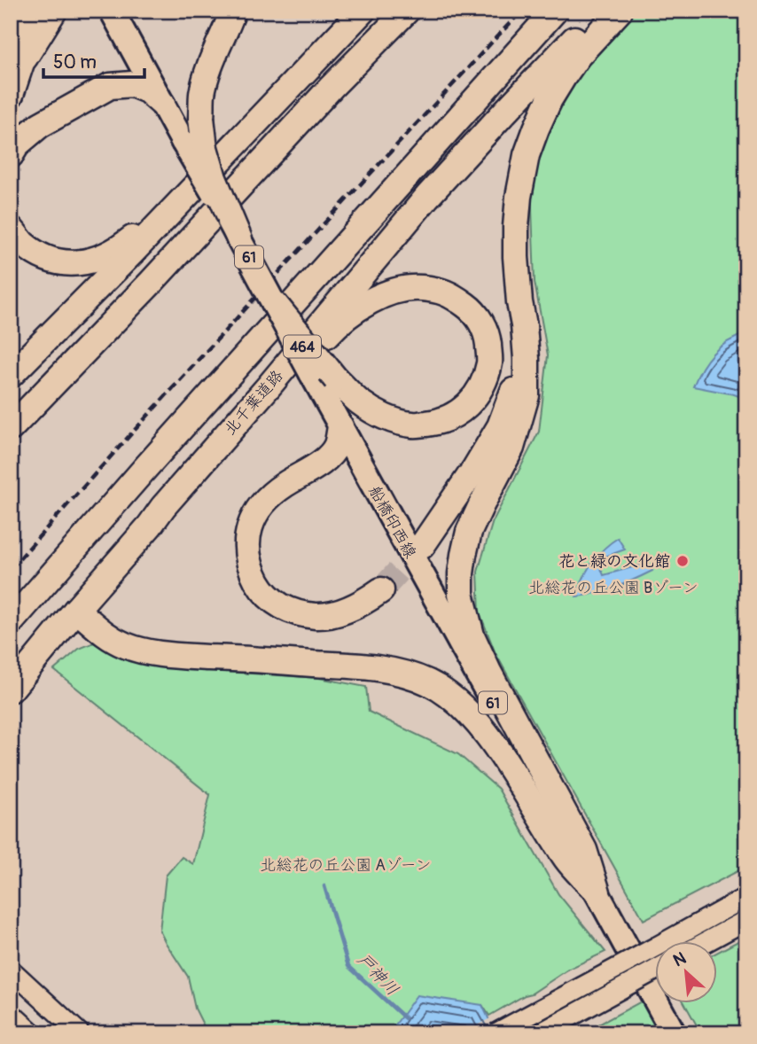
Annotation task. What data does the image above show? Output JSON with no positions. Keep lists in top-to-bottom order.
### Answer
{
  "streets": {
    "highway": ["464", "北千葉道路"],
    "main road": ["61", "船橋印西線"]
  },
  "water": ["戸神川"],
  "parks": ["北総花の丘公園 Bゾーン", "北総花の丘公園 Aゾーン"],
  "places": ["花と緑の文化館"],
  "scale_bar": "50 m",
  "north": "top left"
}
